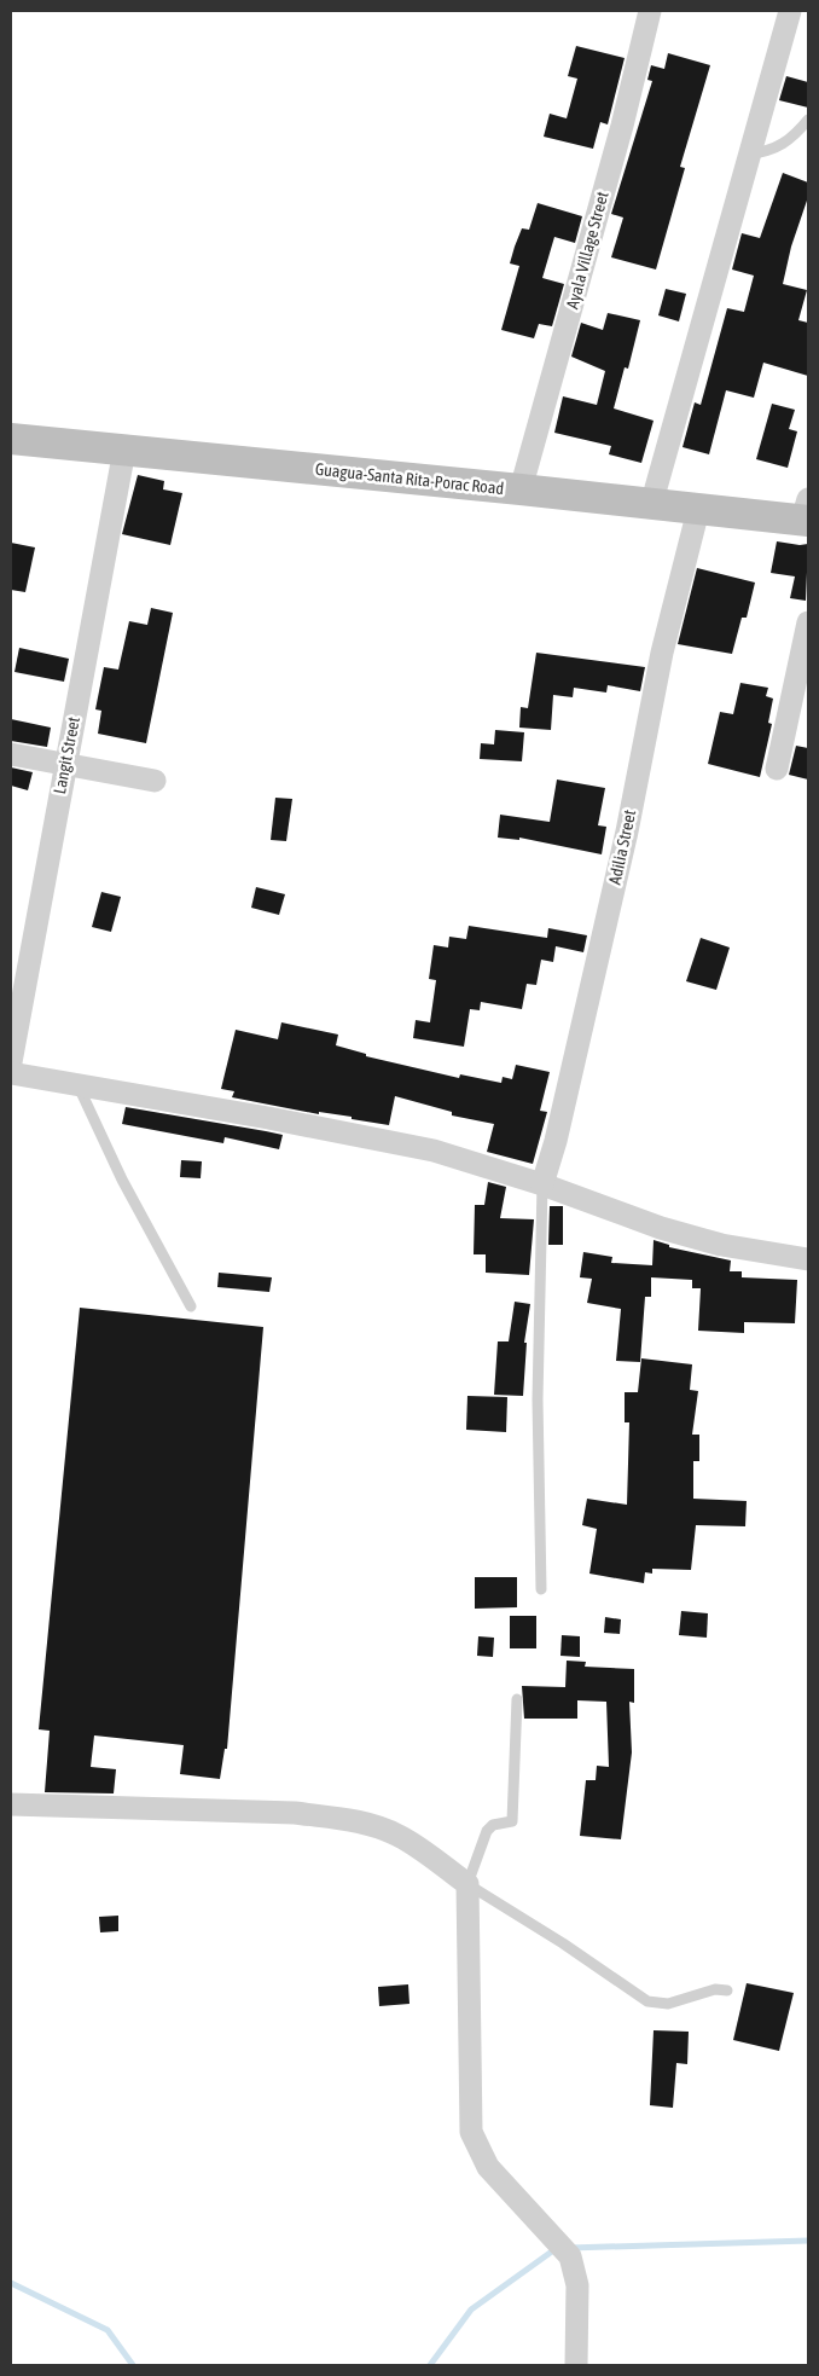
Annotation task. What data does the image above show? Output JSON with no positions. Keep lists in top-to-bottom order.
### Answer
{
  "streets": {
    "main road": ["Guagua-Santa Rita-Porac Road"],
    "street": ["Ayala Village Street", "Langit Street", "Adilia Street"]
  },
  "crossings": [
    ["Ayala Village Street", "Guagua-Santa Rita-Porac Road"],
    ["Guagua-Santa Rita-Porac Road", "Langit Street"],
    ["Guagua-Santa Rita-Porac Road", "Adilia Street"]
  ]
}
